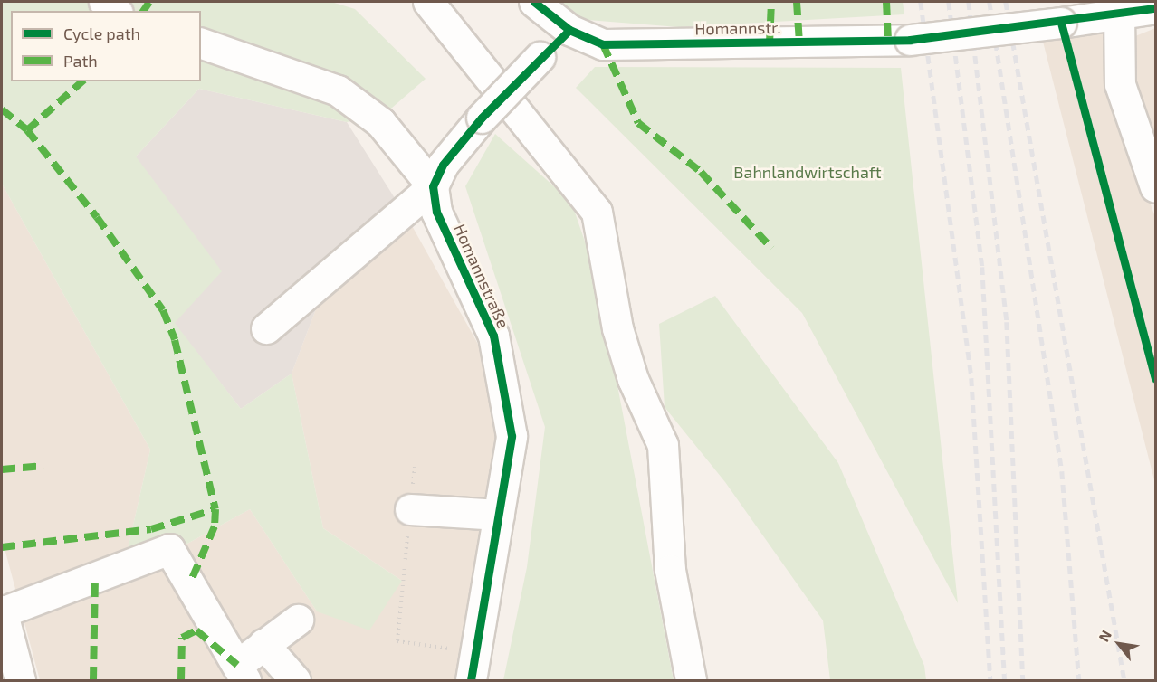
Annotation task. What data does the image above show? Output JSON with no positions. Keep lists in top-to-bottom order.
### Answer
{
  "streets": {
    "street": ["Homannstr.", "Homannstraße"]
  },
  "parks": ["Bahnlandwirtschaft"],
  "legend": ["Cycle path", "Path"],
  "north": "top left"
}
